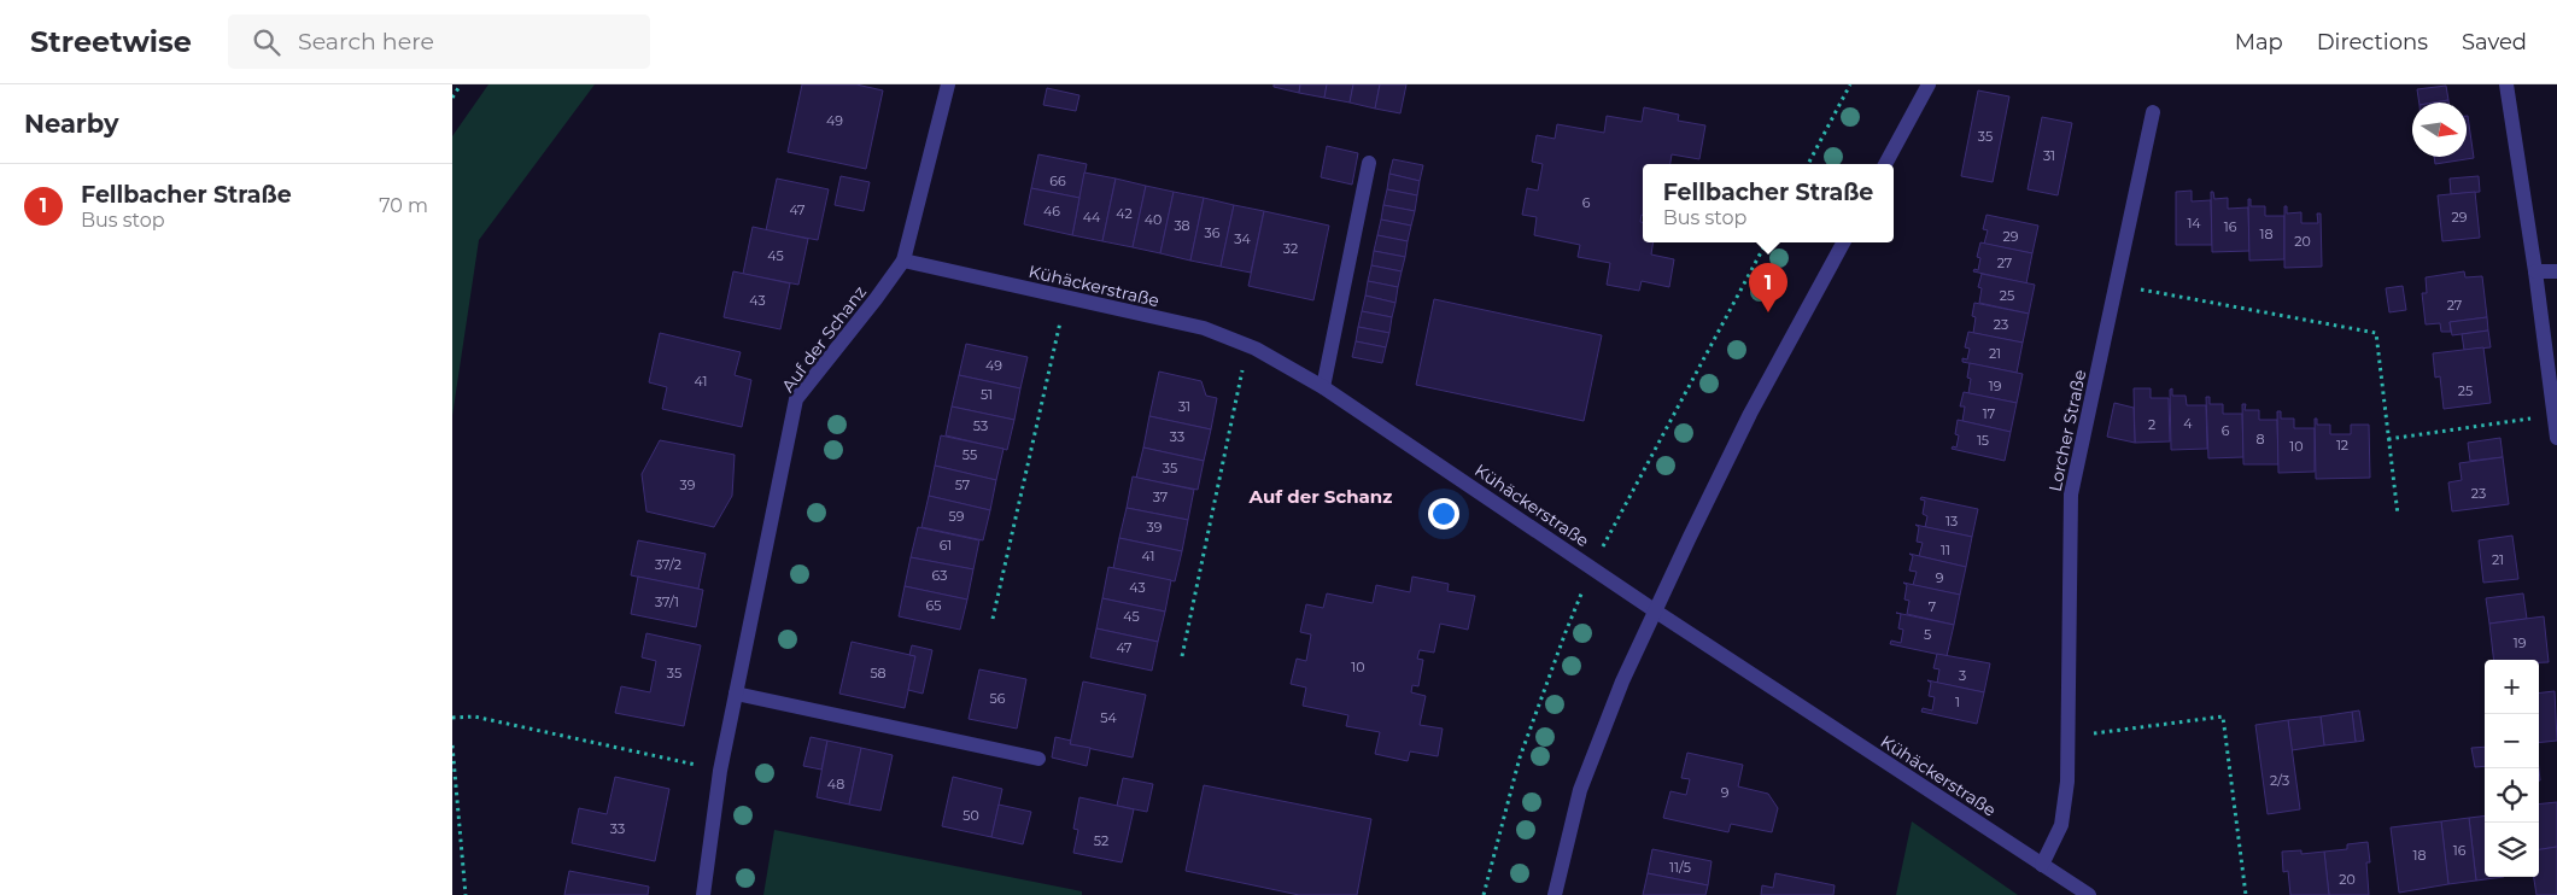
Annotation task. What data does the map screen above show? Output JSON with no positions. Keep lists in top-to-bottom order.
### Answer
{
  "streets": {
    "street": ["Kühäckerstraße", "Auf der Schanz", "Lorcher Straße"]
  },
  "crossings": [
    ["Kühäckerstraße", "Auf der Schanz"],
    ["Kühäckerstraße", "Lorcher Straße"]
  ],
  "districts": ["Auf der Schanz"],
  "house_numbers": [
    "49",
    "35",
    "31",
    "66",
    "6",
    "47",
    "46",
    "42",
    "44",
    "29",
    "40",
    "14",
    "38",
    "16",
    "36",
    "18",
    "29",
    "34",
    "20",
    "32",
    "45",
    "27",
    "25",
    "43",
    "27",
    "23",
    "21",
    "49",
    "41",
    "19",
    "25",
    "51",
    "31",
    "17",
    "4",
    "2",
    "53",
    "6",
    "33",
    "8",
    "15",
    "12",
    "10",
    "55",
    "35",
    "39",
    "57",
    "23",
    "37",
    "59",
    "13",
    "39",
    "61",
    "11",
    "41",
    "21",
    "37/2",
    "63",
    "9",
    "43",
    "37/1",
    "65",
    "7",
    "45",
    "5",
    "19",
    "47",
    "10",
    "35",
    "58",
    "3",
    "56",
    "1",
    "54",
    "2/3",
    "48",
    "9",
    "50",
    "33",
    "52",
    "16",
    "18",
    "11/5",
    "20"
  ],
  "north": "right",
  "page": {
    "header": "Streetwise",
    "search": "Search here",
    "nav": ["Map", "Directions", "Saved"],
    "heading": "Nearby",
    "list": [
      {
        "mark": "1",
        "name": "Fellbacher Straße",
        "note": "Bus stop",
        "value": "70 m"
      }
    ],
    "popup": ["Fellbacher Straße", "Bus stop"],
    "pins": "1",
    "map_buttons": ["+", "−"]
  }
}
